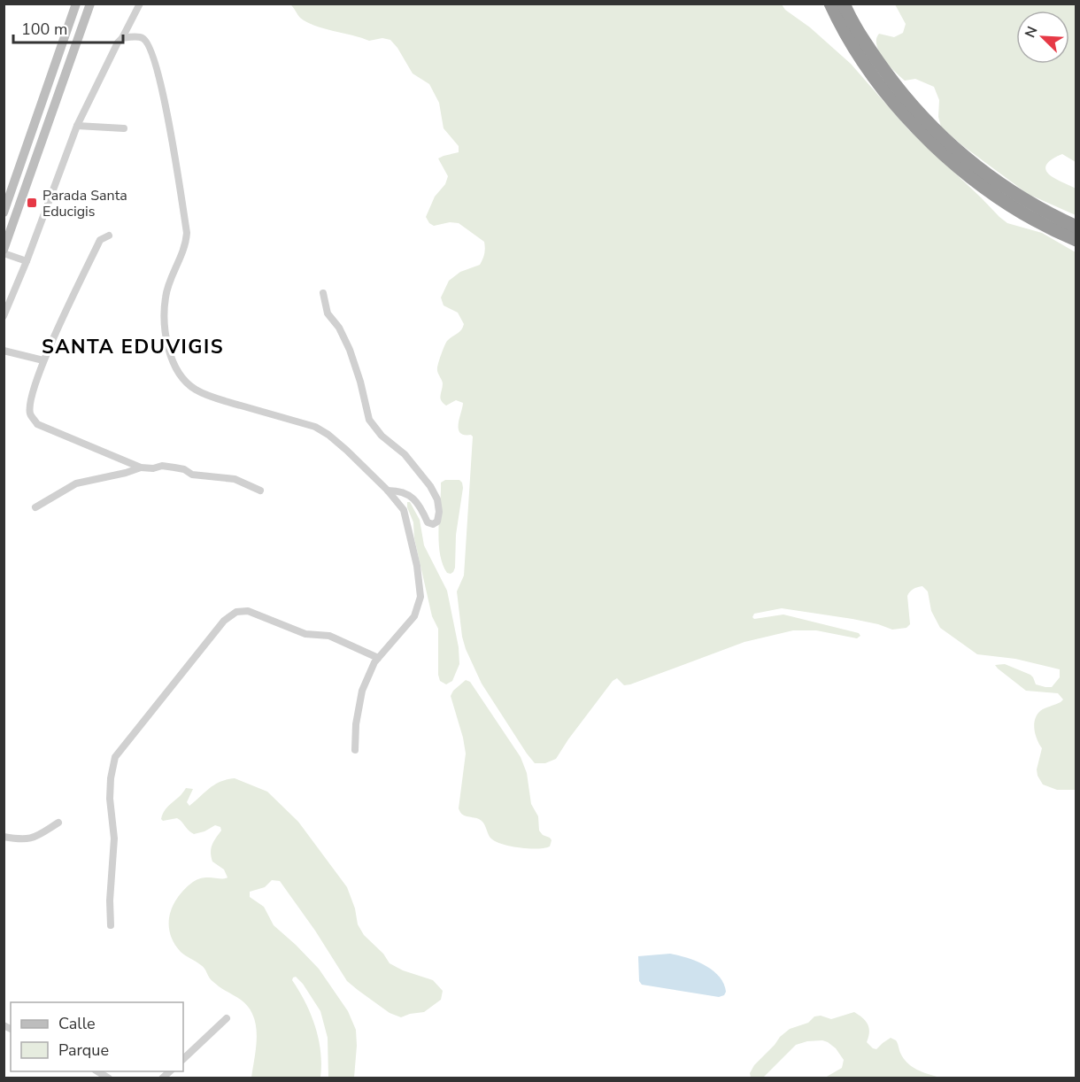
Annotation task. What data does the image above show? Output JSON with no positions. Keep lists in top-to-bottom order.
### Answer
{
  "districts": ["SANTA EDUVIGIS"],
  "places": {
    "transit": ["Parada Santa Educigis"]
  },
  "legend": ["Calle", "Parque"],
  "scale_bar": "100 m",
  "north": "top left"
}
